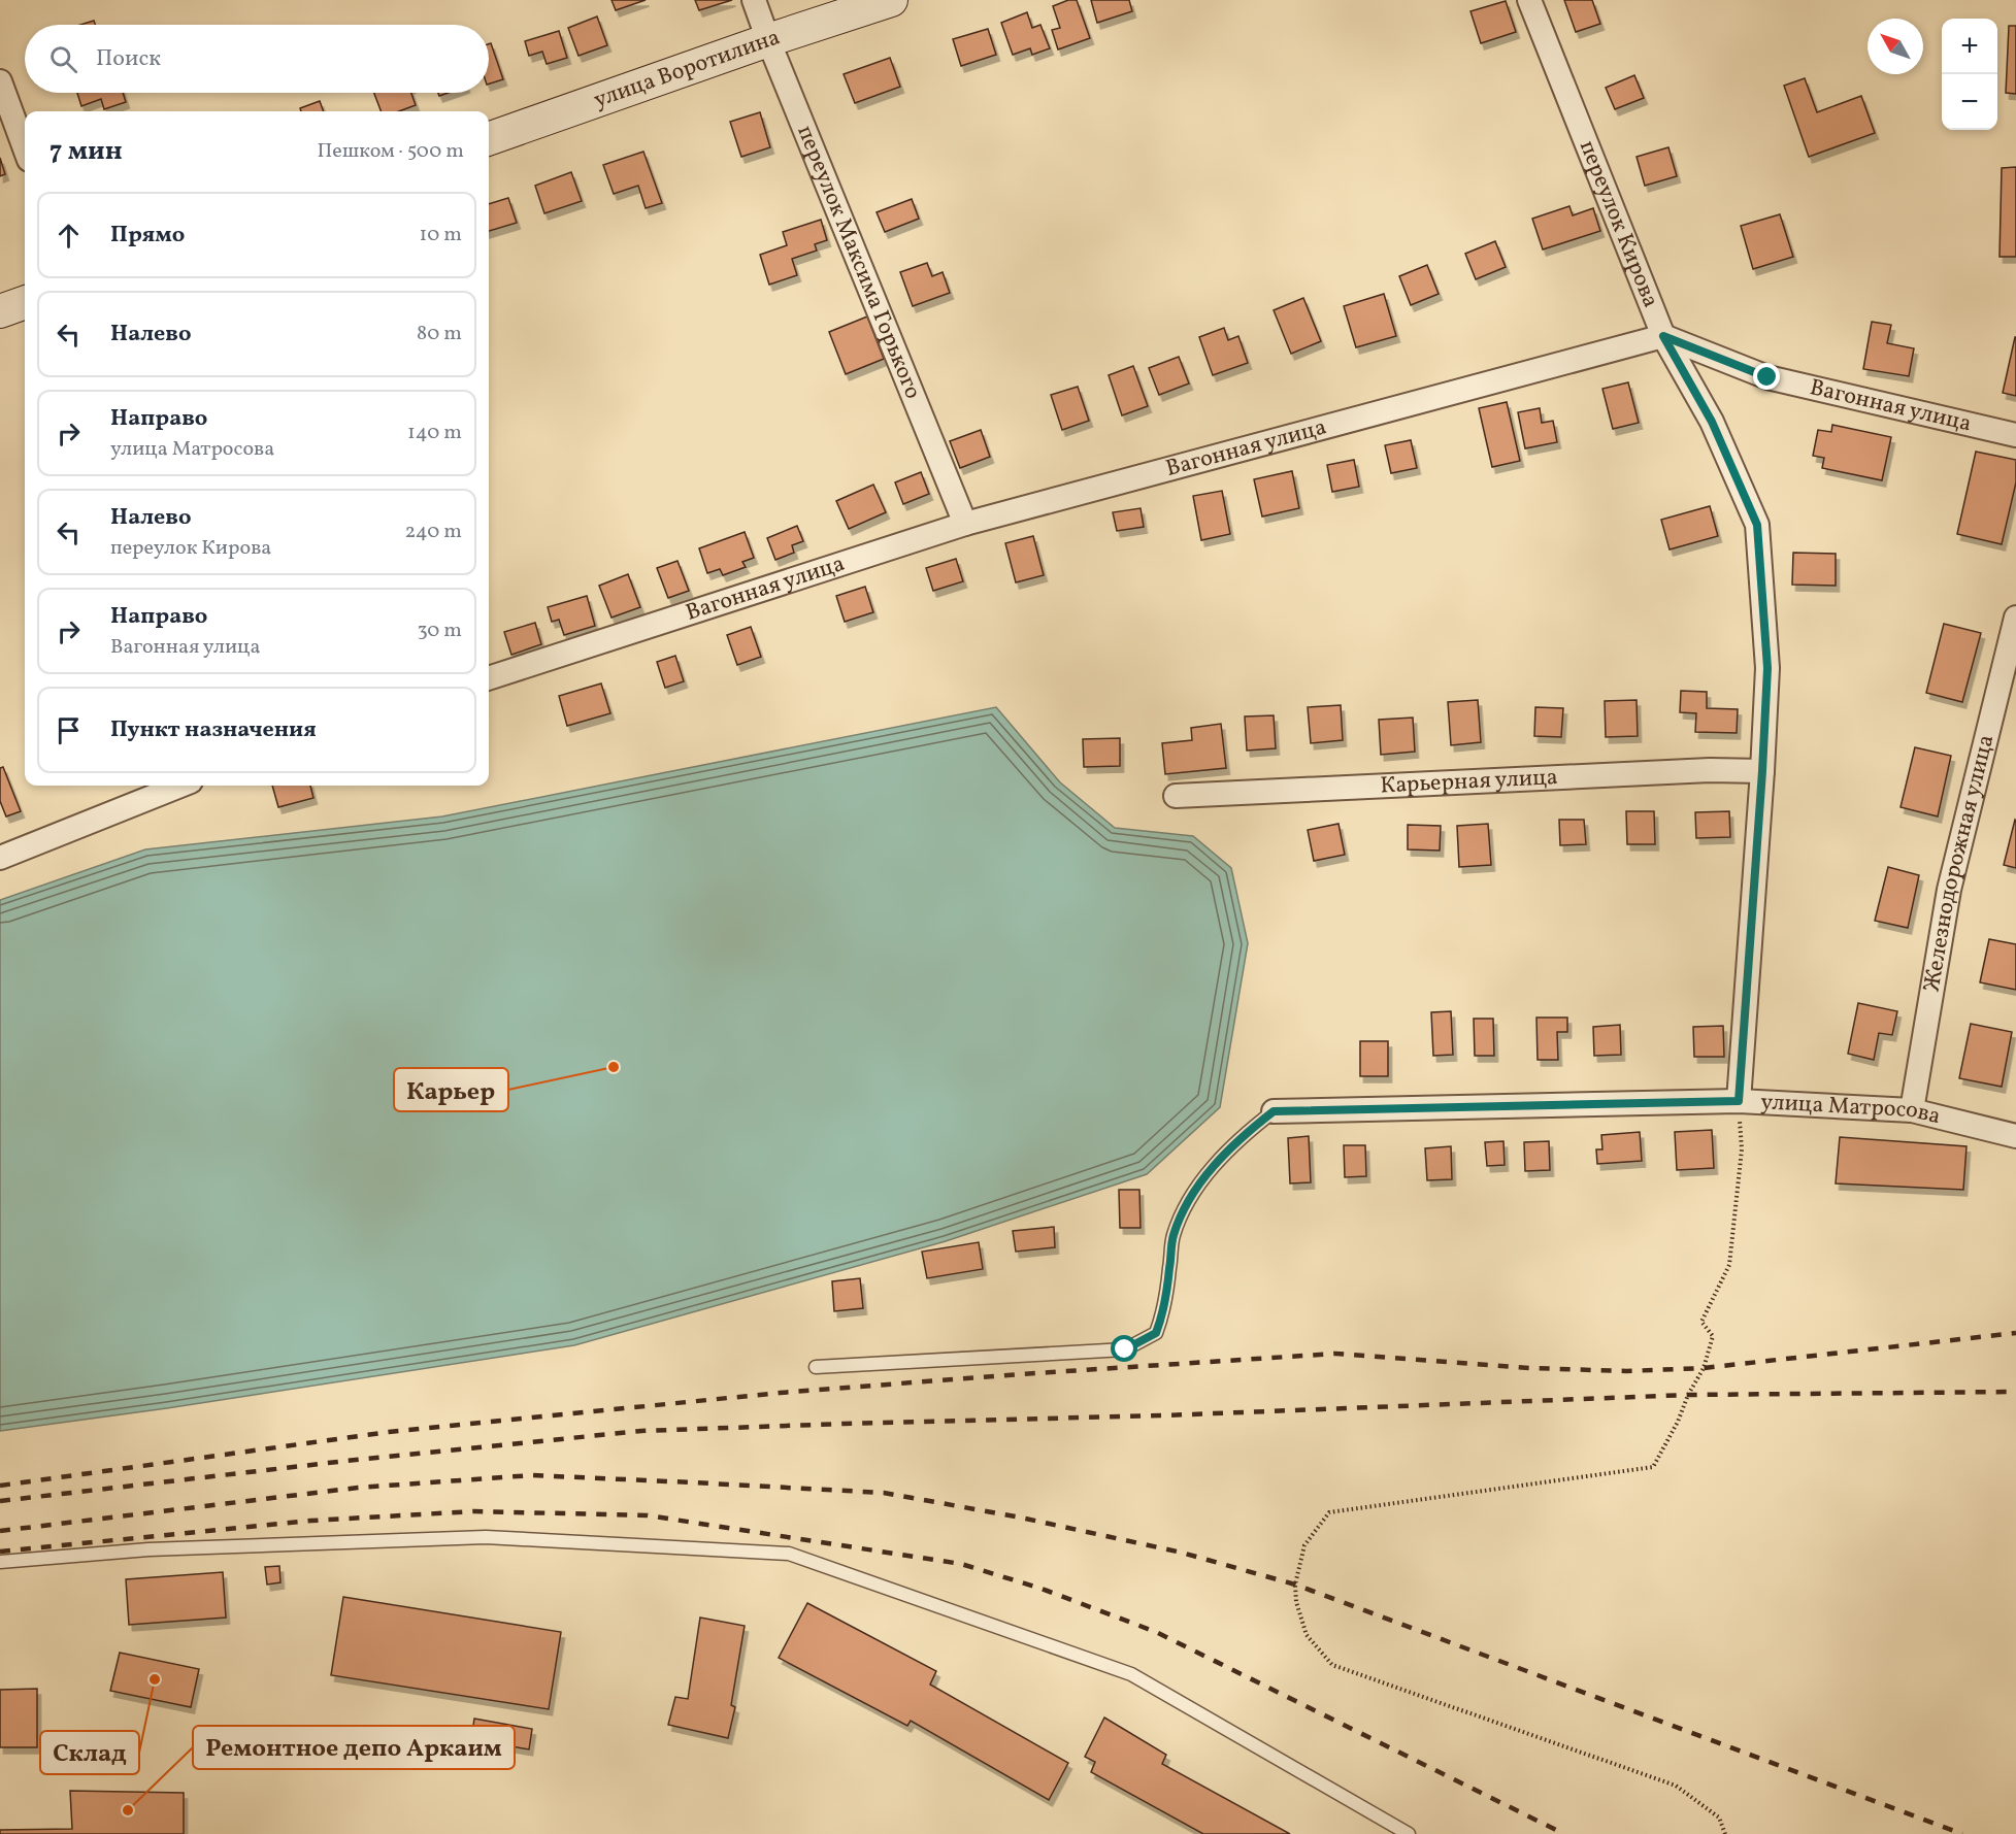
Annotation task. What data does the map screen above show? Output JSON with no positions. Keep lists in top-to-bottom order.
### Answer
{
  "streets": {
    "street": [
      "улица Воротилина",
      "переулок Кирова",
      "переулок Максима Горького",
      "Вагонная улица",
      "Карьерная улица",
      "Железнодорожная улица",
      "улица Матросова"
    ]
  },
  "crossings": [
    ["улица Воротилина", "переулок Максима Горького"],
    ["переулок Кирова", "Вагонная улица"],
    ["переулок Кирова", "Карьерная улица"],
    ["переулок Кирова", "улица Матросова"],
    ["переулок Максима Горького", "Вагонная улица"],
    ["Железнодорожная улица", "улица Матросова"]
  ],
  "places": ["Карьер", "Склад", "Ремонтное депо Аркаим"],
  "north": "top left",
  "page": {
    "map_buttons": ["+", "−"],
    "search": "Поиск",
    "heading": ["7 мин", "Пешком · 500 m"],
    "list": [
      ["Прямо", "10 m"],
      ["Налево", "80 m"],
      ["Направо", "улица Матросова", "140 m"],
      ["Налево", "переулок Кирова", "240 m"],
      ["Направо", "Вагонная улица", "30 m"],
      "Пункт назначения"
    ]
  }
}
